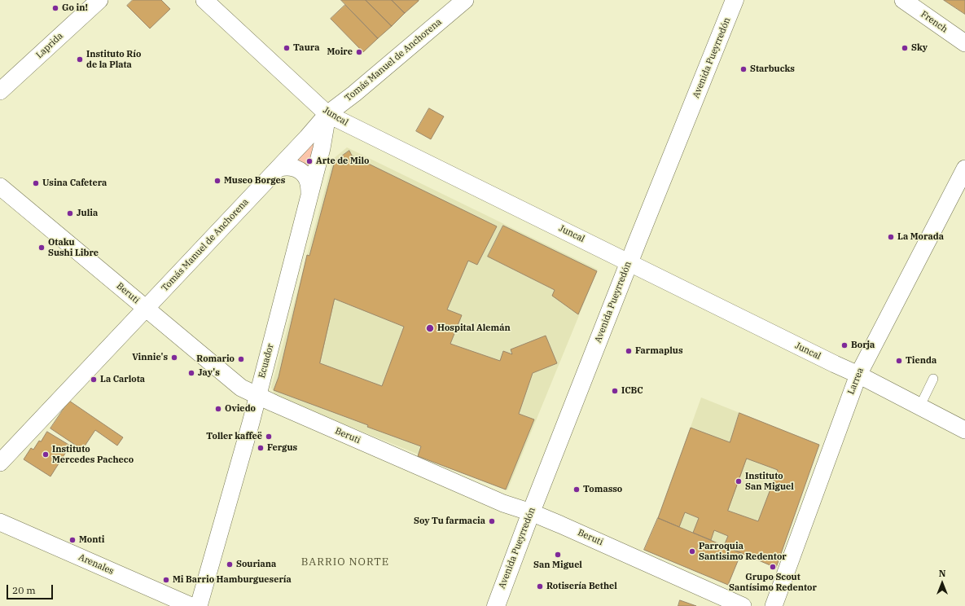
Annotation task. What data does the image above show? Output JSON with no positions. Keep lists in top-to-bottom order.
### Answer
{
  "streets": {
    "main road": ["Avenida Pueyrredón"],
    "street": [
      "French",
      "Laprida",
      "Tomás Manuel de Anchorena",
      "Juncal",
      "Beruti",
      "Ecuador",
      "Larrea",
      "Arenales"
    ]
  },
  "crossings": [
    ["Avenida Pueyrredón", "Juncal"],
    ["Avenida Pueyrredón", "Beruti"],
    ["Tomás Manuel de Anchorena", "Juncal"],
    ["Tomás Manuel de Anchorena", "Beruti"],
    ["Tomás Manuel de Anchorena", "Ecuador"],
    ["Juncal", "Ecuador"],
    ["Juncal", "Larrea"],
    ["Beruti", "Ecuador"]
  ],
  "districts": ["BARRIO NORTE"],
  "places": [
    "Go in!",
    "Taura",
    "Sky",
    "Moire",
    "Instituto Río de la Plata",
    "Starbucks",
    "Arte de Milo",
    "Museo Borges",
    "Usina Cafetera",
    "Julia",
    "La Morada",
    "Otaku Sushi Libre",
    "Hospital Alemán",
    "Borja",
    "Farmaplus",
    "Vinnie's",
    "Romario",
    "Tienda",
    "Jay's",
    "La Carlota",
    "ICBC",
    "Oviedo",
    "Toller kaffeë",
    "Fergus",
    "Instituto Mercedes Pacheco",
    "Instituto San Miguel",
    "Tomasso",
    "Soy Tu farmacia",
    "Monti",
    "Parroquia Santisimo Redentor",
    "San Miguel",
    "Souriana",
    "Grupo Scout Santísimo Redentor",
    "Mi Barrio Hamburguesería",
    "Rotisería Bethel"
  ],
  "scale_bar": "20 m",
  "north": "top"
}
